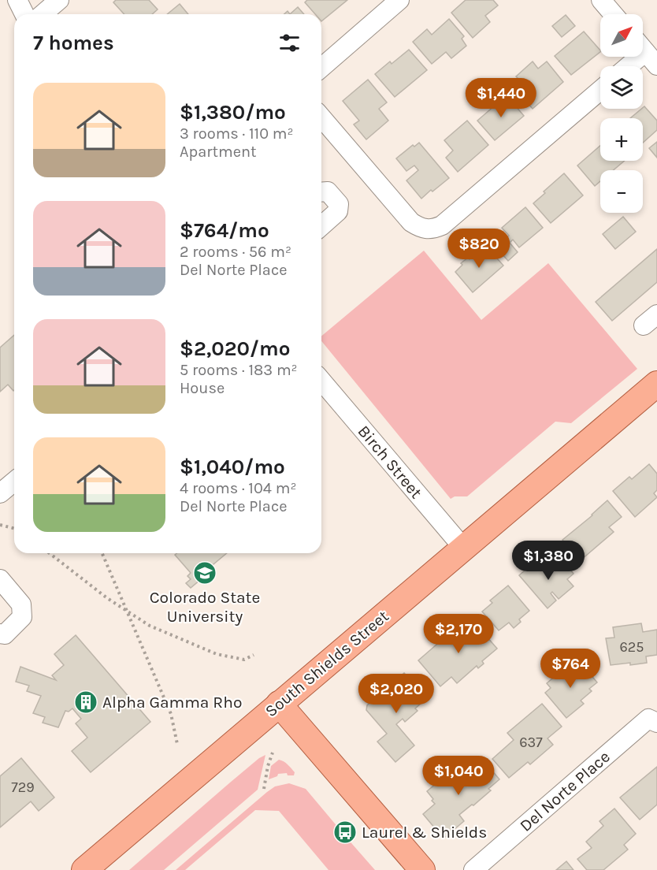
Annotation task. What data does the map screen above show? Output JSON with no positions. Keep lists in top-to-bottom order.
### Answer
{
  "streets": {
    "main road": ["South Shields Street"],
    "street": ["Birch Street", "Del Norte Place"]
  },
  "crossings": [
    ["Birch Street", "South Shields Street"]
  ],
  "places": {
    "school or university": ["Colorado State University"],
    "building": ["Alpha Gamma Rho"],
    "bus stop": ["Laurel & Shields"]
  },
  "house_numbers": ["625", "637", "729"],
  "north": "top right",
  "page": {
    "map_buttons": ["+", "−"],
    "heading": "7 homes",
    "list": [
      {
        "name": "$1,380/mo",
        "note": "3 rooms · 110 m² · Apartment"
      },
      {
        "name": "$764/mo",
        "note": "2 rooms · 56 m² · Del Norte Place"
      },
      {
        "name": "$2,020/mo",
        "note": "5 rooms · 183 m² · House"
      },
      {
        "name": "$1,040/mo",
        "note": "4 rooms · 104 m² · Del Norte Place"
      }
    ],
    "price": [
      "$1,440",
      "$820",
      "$1,380",
      "$2,170",
      "$764",
      "$2,020",
      "$1,040"
    ]
  }
}
